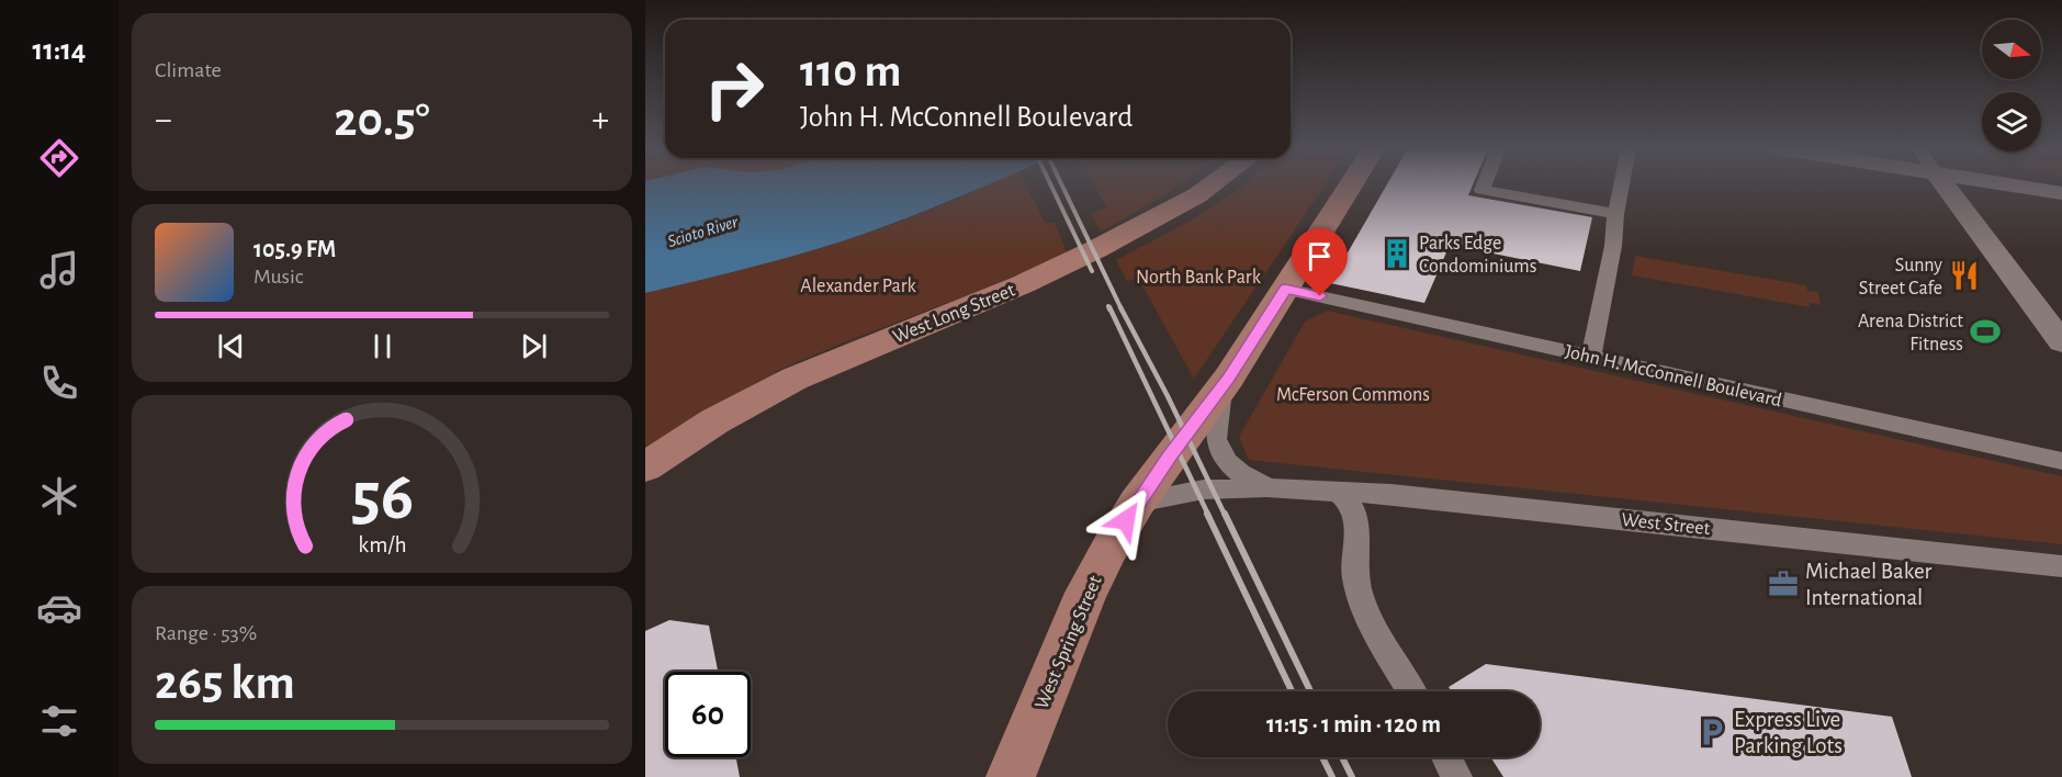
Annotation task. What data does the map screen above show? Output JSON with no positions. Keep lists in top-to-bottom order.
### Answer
{
  "streets": {
    "main road": ["West Long Street", "West Spring Street"],
    "street": ["John H. McConnell Boulevard", "West Street"]
  },
  "crossings": [
    ["John H. McConnell Boulevard", "West Spring Street"],
    ["West Street", "West Spring Street"]
  ],
  "water": ["Scioto River"],
  "parks": ["North Bank Park", "Alexander Park", "McFerson Commons"],
  "places": {
    "building": ["Parks Edge Condominiums"],
    "restaurant": ["Sunny Street Cafe"],
    "sports": ["Arena District Fitness"],
    "office": ["Michael Baker International"],
    "parking": ["Express Live Parking Lots"]
  },
  "north": "right",
  "page": {
    "tabs": "11:14",
    "tile": [
      "Climate",
      ["Range · 53%", "265 km"]
    ],
    "turn": ["110 m", "John H. McConnell Boulevard"],
    "heat": ["−", "20.5°", "+"],
    "song": ["105.9 FM", "Music"],
    "limit": "60",
    "trip": "11:15 · 1 min · 120 m",
    "gauge": ["56", "km/h"]
  }
}
